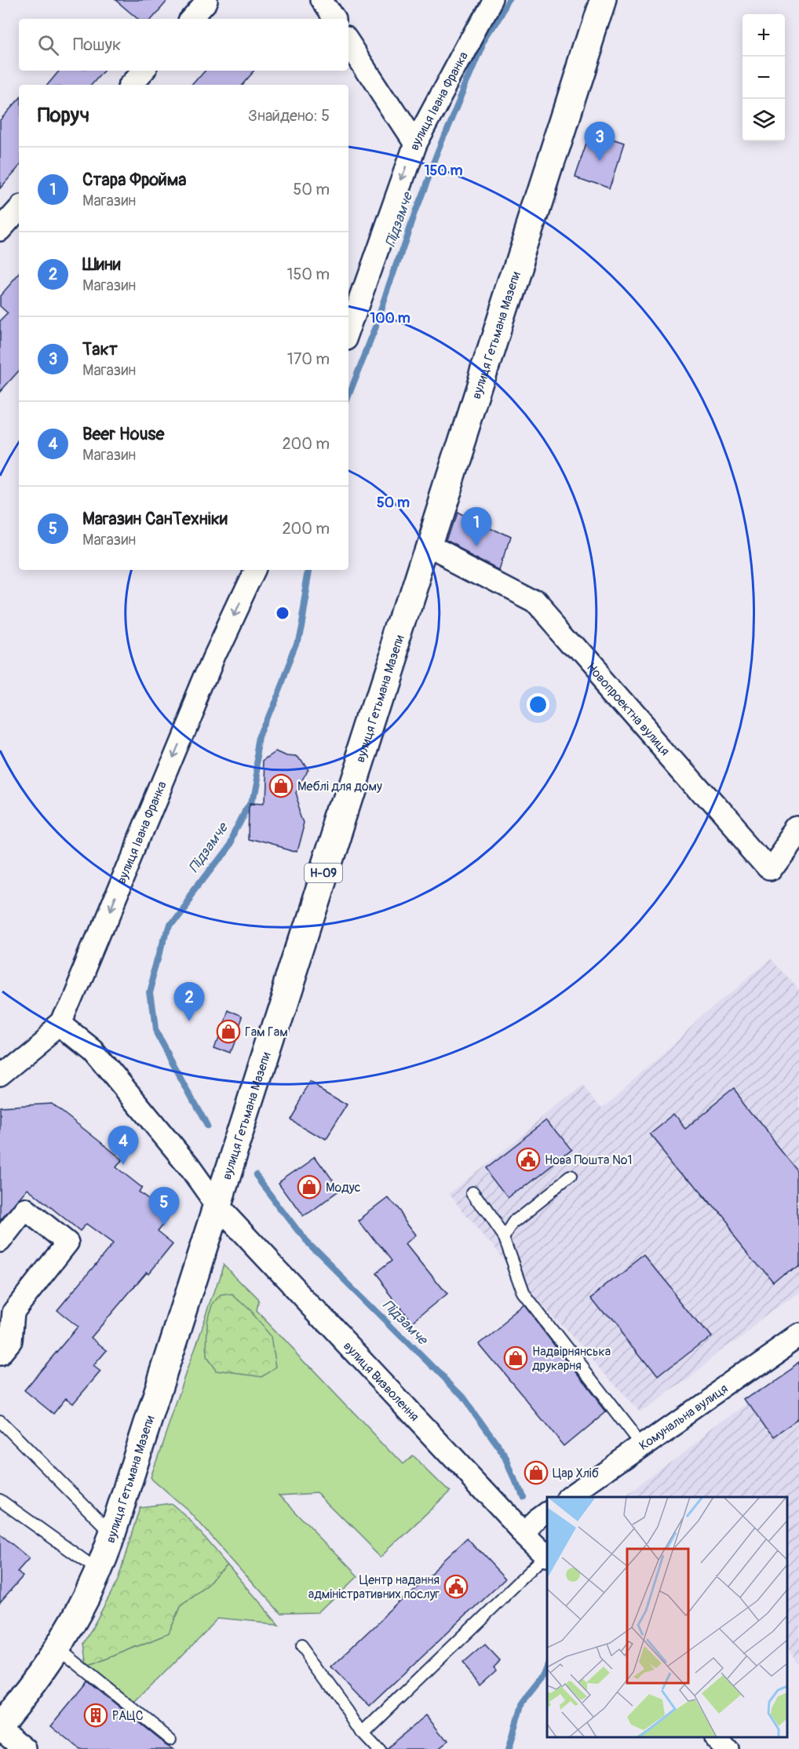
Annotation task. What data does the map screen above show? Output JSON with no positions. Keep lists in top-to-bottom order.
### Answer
{
  "streets": {
    "main road": ["вулиця Гетьмана Мазепи", "Н-09"],
    "street": [
      "вулиця Івана Франка",
      "Новопроектна вулиця",
      "вулиця Визволення",
      "Комунальна вулиця"
    ]
  },
  "crossings": [
    ["вулиця Івана Франка", "вулиця Визволення"],
    ["вулиця Гетьмана Мазепи", "Новопроектна вулиця"],
    ["вулиця Гетьмана Мазепи", "вулиця Визволення"]
  ],
  "one_way": ["вулиця Івана Франка"],
  "water": ["Підзамче"],
  "places": {
    "shop": [
      "Меблі для дому",
      "Гам Гам",
      "Модус",
      "Надвірнянська друкарня",
      "Цар Хліб"
    ],
    "public building": ["Нова Пошта №1", "Центр надання адміністративних послуг"],
    "building": ["РАЦС"]
  },
  "page": {
    "map_buttons": ["+", "−"],
    "search": "Пошук",
    "heading": ["Поруч", "Знайдено: 5"],
    "pins": [
      "3",
      "1",
      "2",
      "4",
      "5"
    ],
    "list": [
      {
        "mark": "1",
        "name": "Стара Фройма",
        "note": "Магазин",
        "value": "50 m"
      },
      {
        "mark": "2",
        "name": "Шини",
        "note": "Магазин",
        "value": "150 m"
      },
      {
        "mark": "3",
        "name": "Такт",
        "note": "Магазин",
        "value": "170 m"
      },
      {
        "mark": "4",
        "name": "Beer House",
        "note": "Магазин",
        "value": "200 m"
      },
      {
        "mark": "5",
        "name": "Магазин СанТехніки",
        "note": "Магазин",
        "value": "200 m"
      }
    ]
  },
  "rings": ["150 m", "100 m", "50 m"]
}
